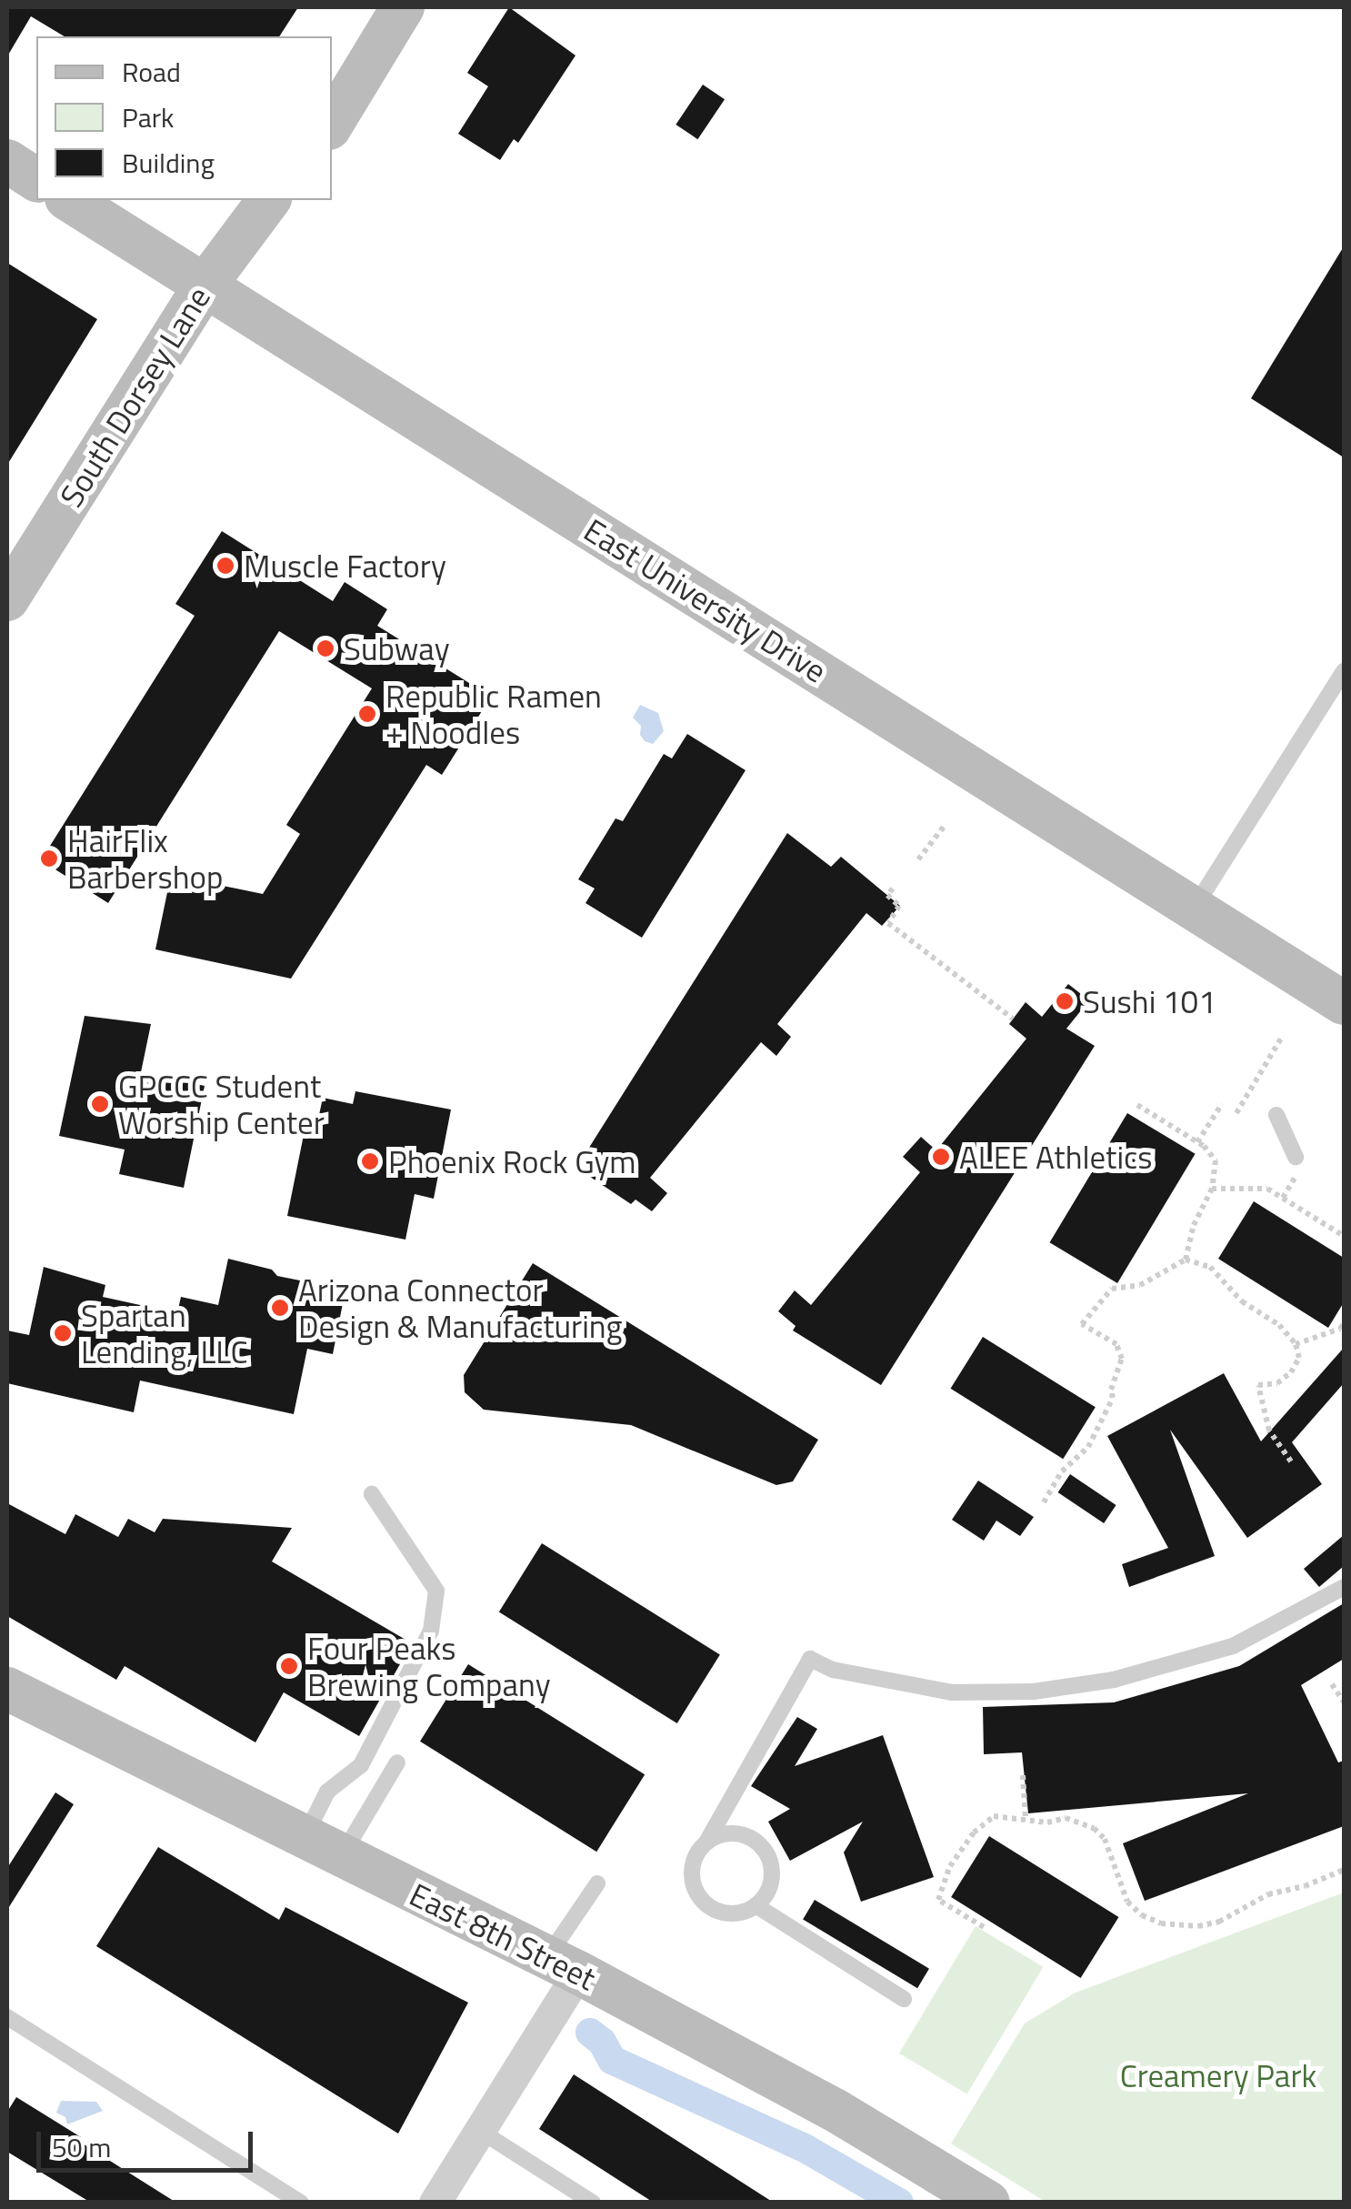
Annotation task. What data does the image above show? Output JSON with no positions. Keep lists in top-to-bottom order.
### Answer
{
  "streets": {
    "street": ["South Dorsey Lane", "East University Drive", "East 8th Street"]
  },
  "crossings": [
    ["South Dorsey Lane", "East University Drive"]
  ],
  "parks": ["Creamery Park"],
  "places": [
    "Muscle Factory",
    "Subway",
    "Republic Ramen + Noodles",
    "HairFlix Barbershop",
    "Sushi 101",
    "GPCCC Student Worship Center",
    "ALEE Athletics",
    "Phoenix Rock Gym",
    "Arizona Connector Design & Manufacturing",
    "Spartan Lending, LLC",
    "Four Peaks Brewing Company"
  ],
  "legend": ["Road", "Park", "Building"],
  "scale_bar": "50 m"
}
